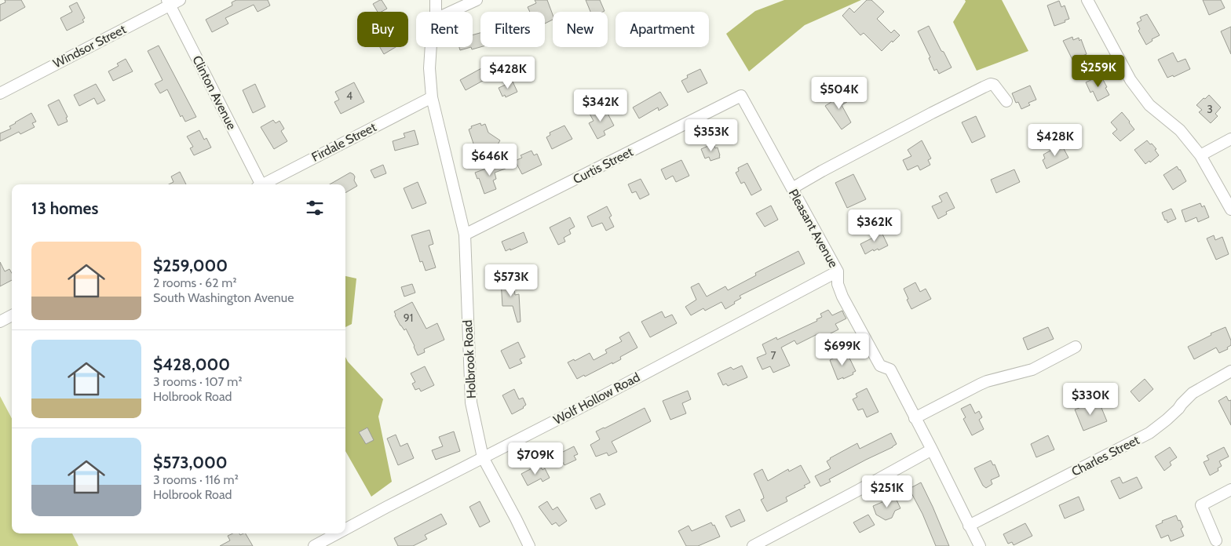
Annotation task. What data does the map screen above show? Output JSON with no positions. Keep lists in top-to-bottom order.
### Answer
{
  "streets": {
    "street": [
      "Windsor Street",
      "Clinton Avenue",
      "Firdale Street",
      "Curtis Street",
      "Pleasant Avenue",
      "Holbrook Road",
      "Wolf Hollow Road",
      "Charles Street"
    ]
  },
  "crossings": [
    ["Windsor Street", "Clinton Avenue"],
    ["Firdale Street", "Holbrook Road"],
    ["Curtis Street", "Pleasant Avenue"],
    ["Curtis Street", "Holbrook Road"],
    ["Pleasant Avenue", "Wolf Hollow Road"],
    ["Pleasant Avenue", "Charles Street"],
    ["Holbrook Road", "Wolf Hollow Road"]
  ],
  "house_numbers": [
    "4",
    "3",
    "91",
    "7"
  ],
  "page": {
    "chip": [
      "Buy",
      "Rent",
      "Filters",
      "New",
      "Apartment"
    ],
    "price": [
      "$259K",
      "$428K",
      "$504K",
      "$342K",
      "$353K",
      "$428K",
      "$646K",
      "$362K",
      "$573K",
      "$699K",
      "$330K",
      "$709K",
      "$251K"
    ],
    "heading": "13 homes",
    "list": [
      {
        "name": "$259,000",
        "note": "2 rooms · 62 m² · South Washington Avenue"
      },
      {
        "name": "$428,000",
        "note": "3 rooms · 107 m² · Holbrook Road"
      },
      {
        "name": "$573,000",
        "note": "3 rooms · 116 m² · Holbrook Road"
      }
    ]
  }
}
